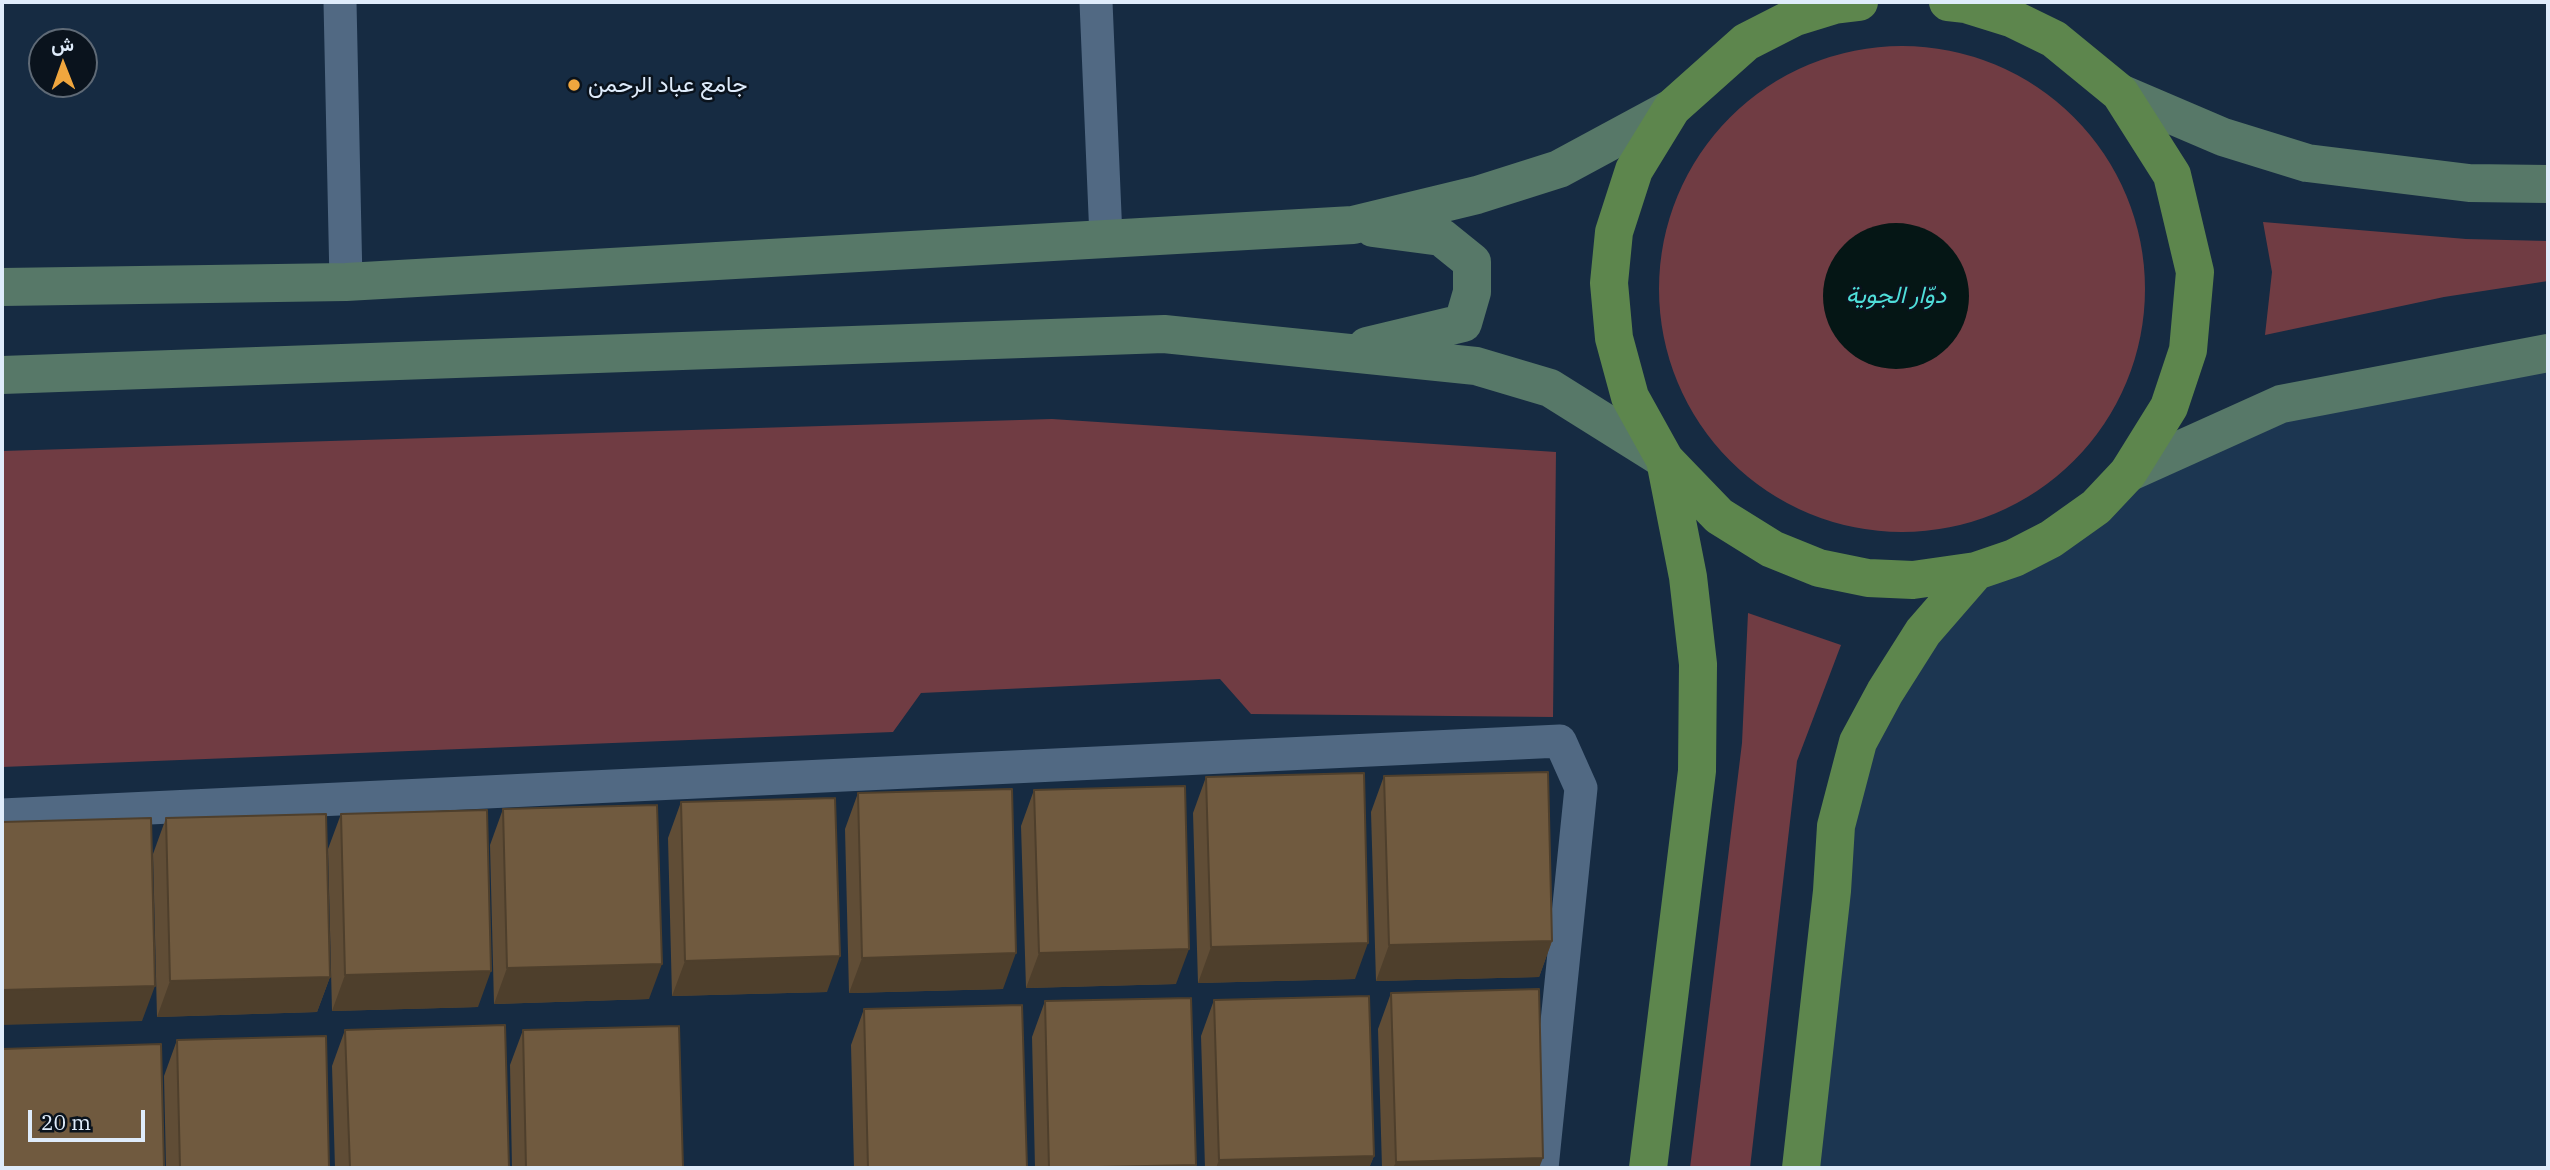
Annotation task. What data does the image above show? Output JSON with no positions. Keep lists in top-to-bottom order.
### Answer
{
  "water": ["دوّار الجوية"],
  "places": ["جامع عباد الرحمن"],
  "scale_bar": "20 m",
  "north": "top"
}
